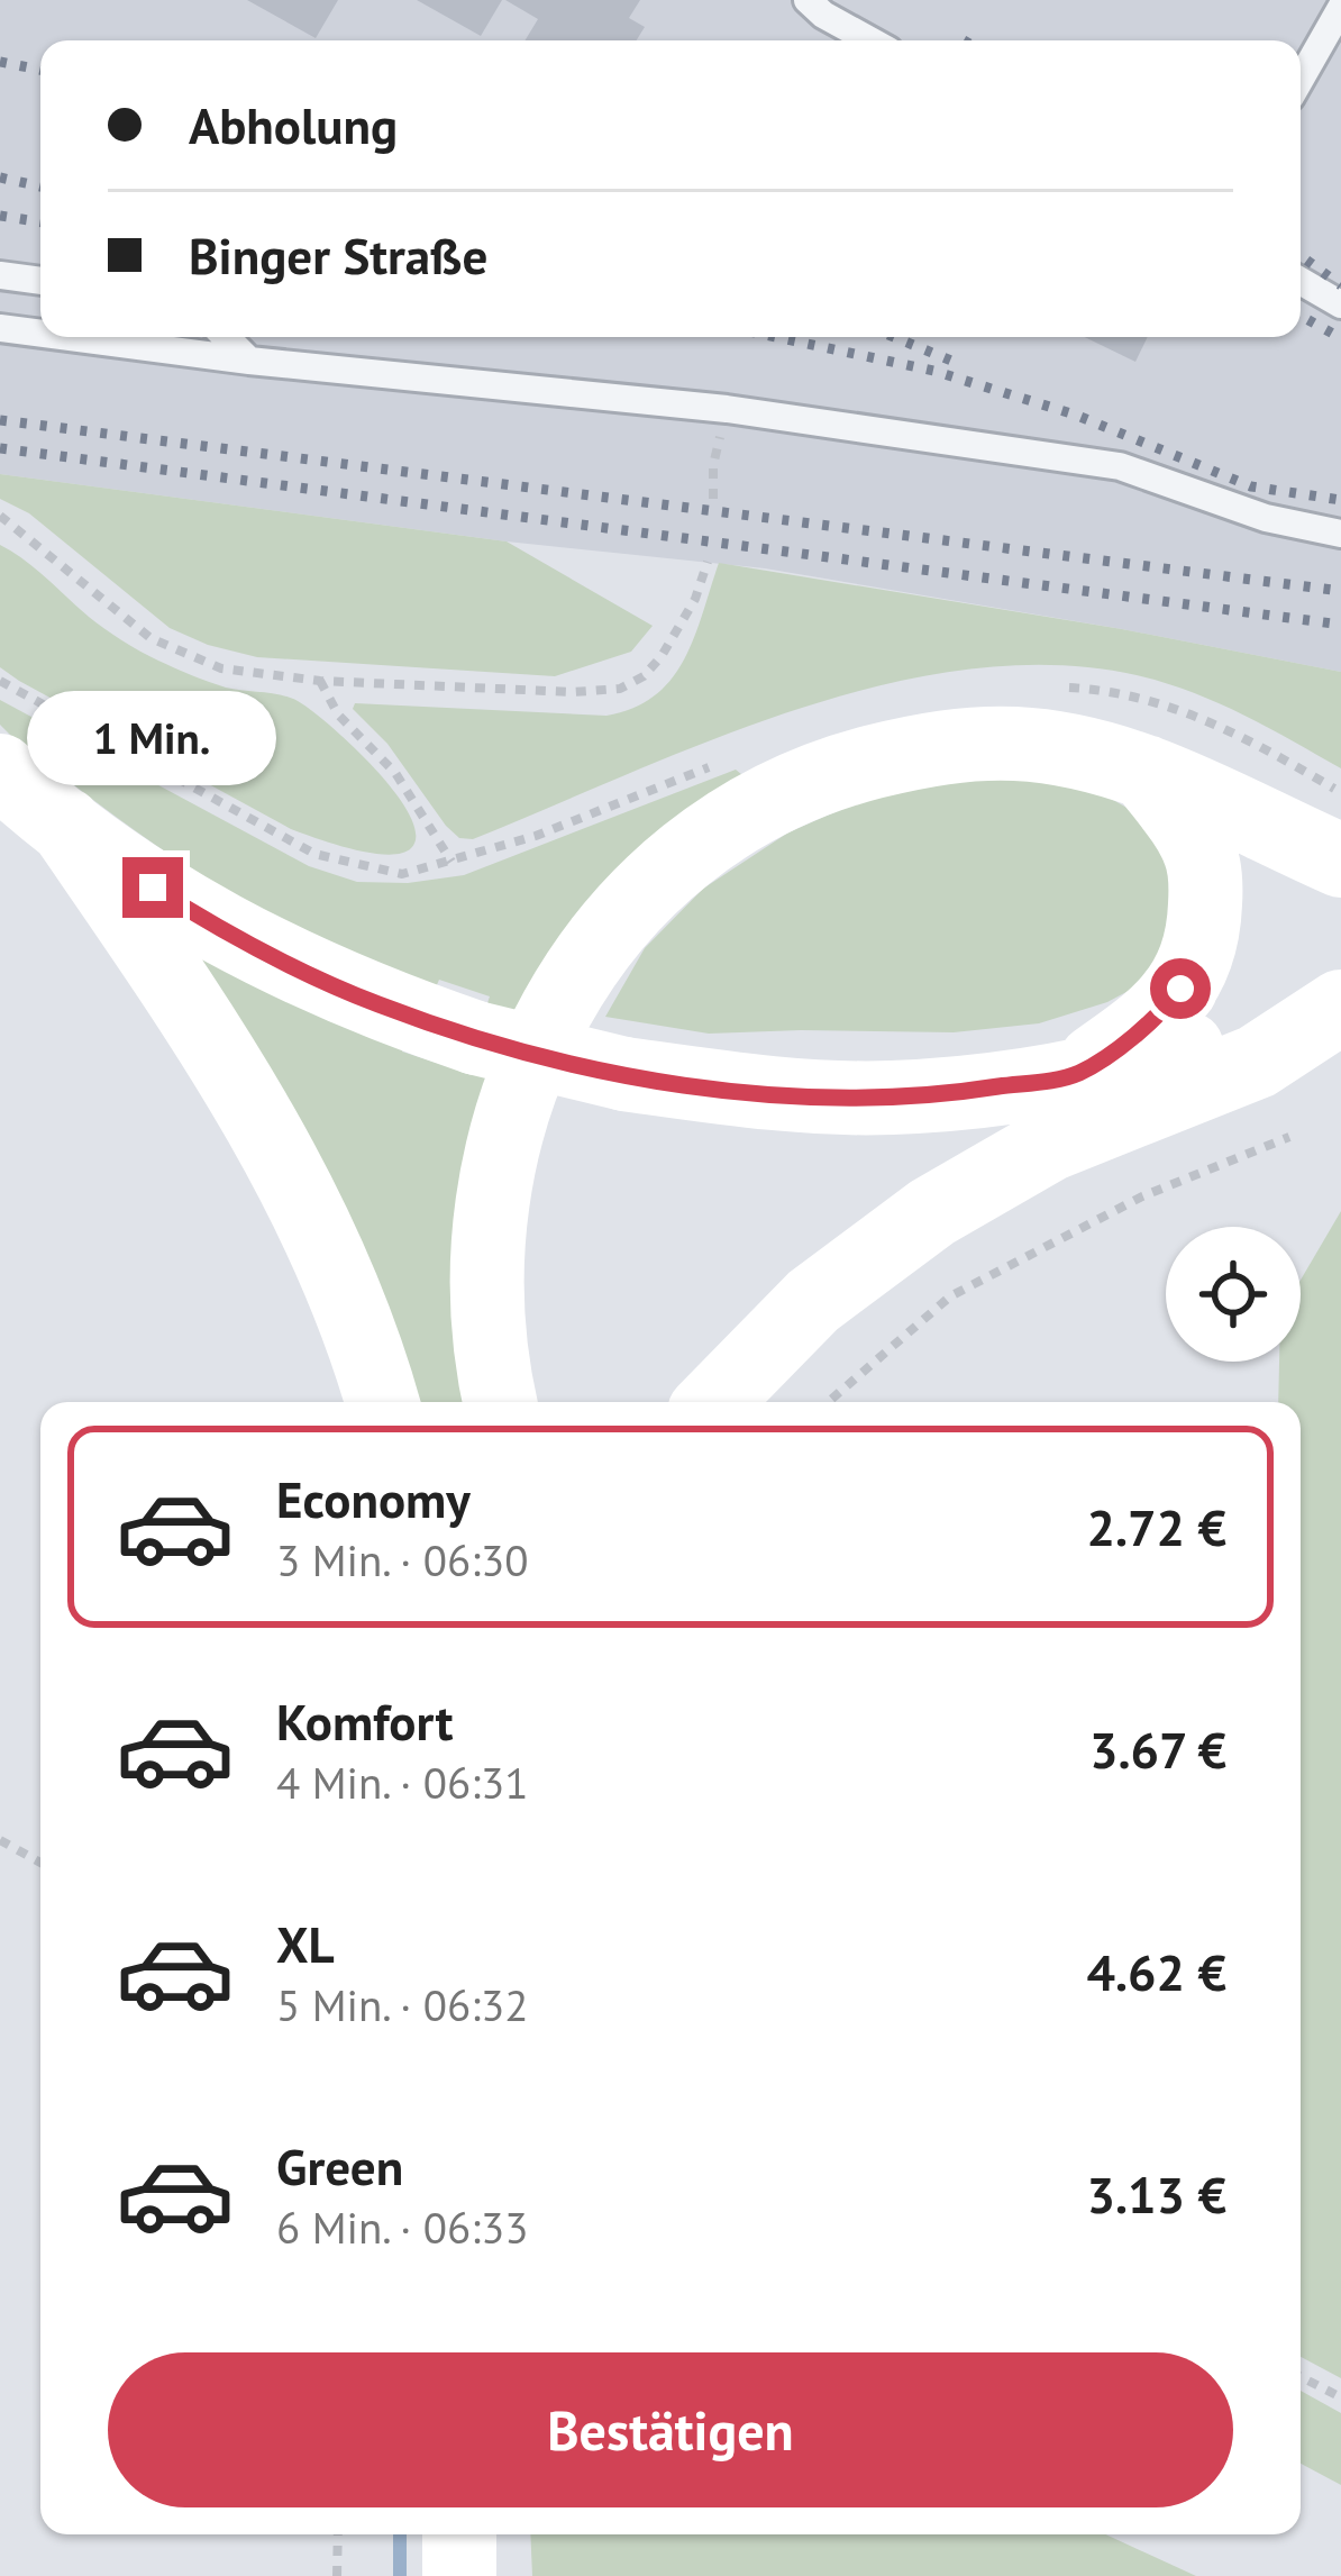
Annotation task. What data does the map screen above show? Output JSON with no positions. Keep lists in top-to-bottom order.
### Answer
{
  "page": {
    "banner": ["Abholung", "Binger Straße"],
    "bubble": "1 Min.",
    "list": [
      {
        "name": "Economy",
        "note": "3 Min. · 06:30",
        "value": "2.72 €"
      },
      {
        "name": "Komfort",
        "note": "4 Min. · 06:31",
        "value": "3.67 €"
      },
      {
        "name": "XL",
        "note": "5 Min. · 06:32",
        "value": "4.62 €"
      },
      {
        "name": "Green",
        "note": "6 Min. · 06:33",
        "value": "3.13 €"
      }
    ],
    "buttons": "Bestätigen"
  }
}
